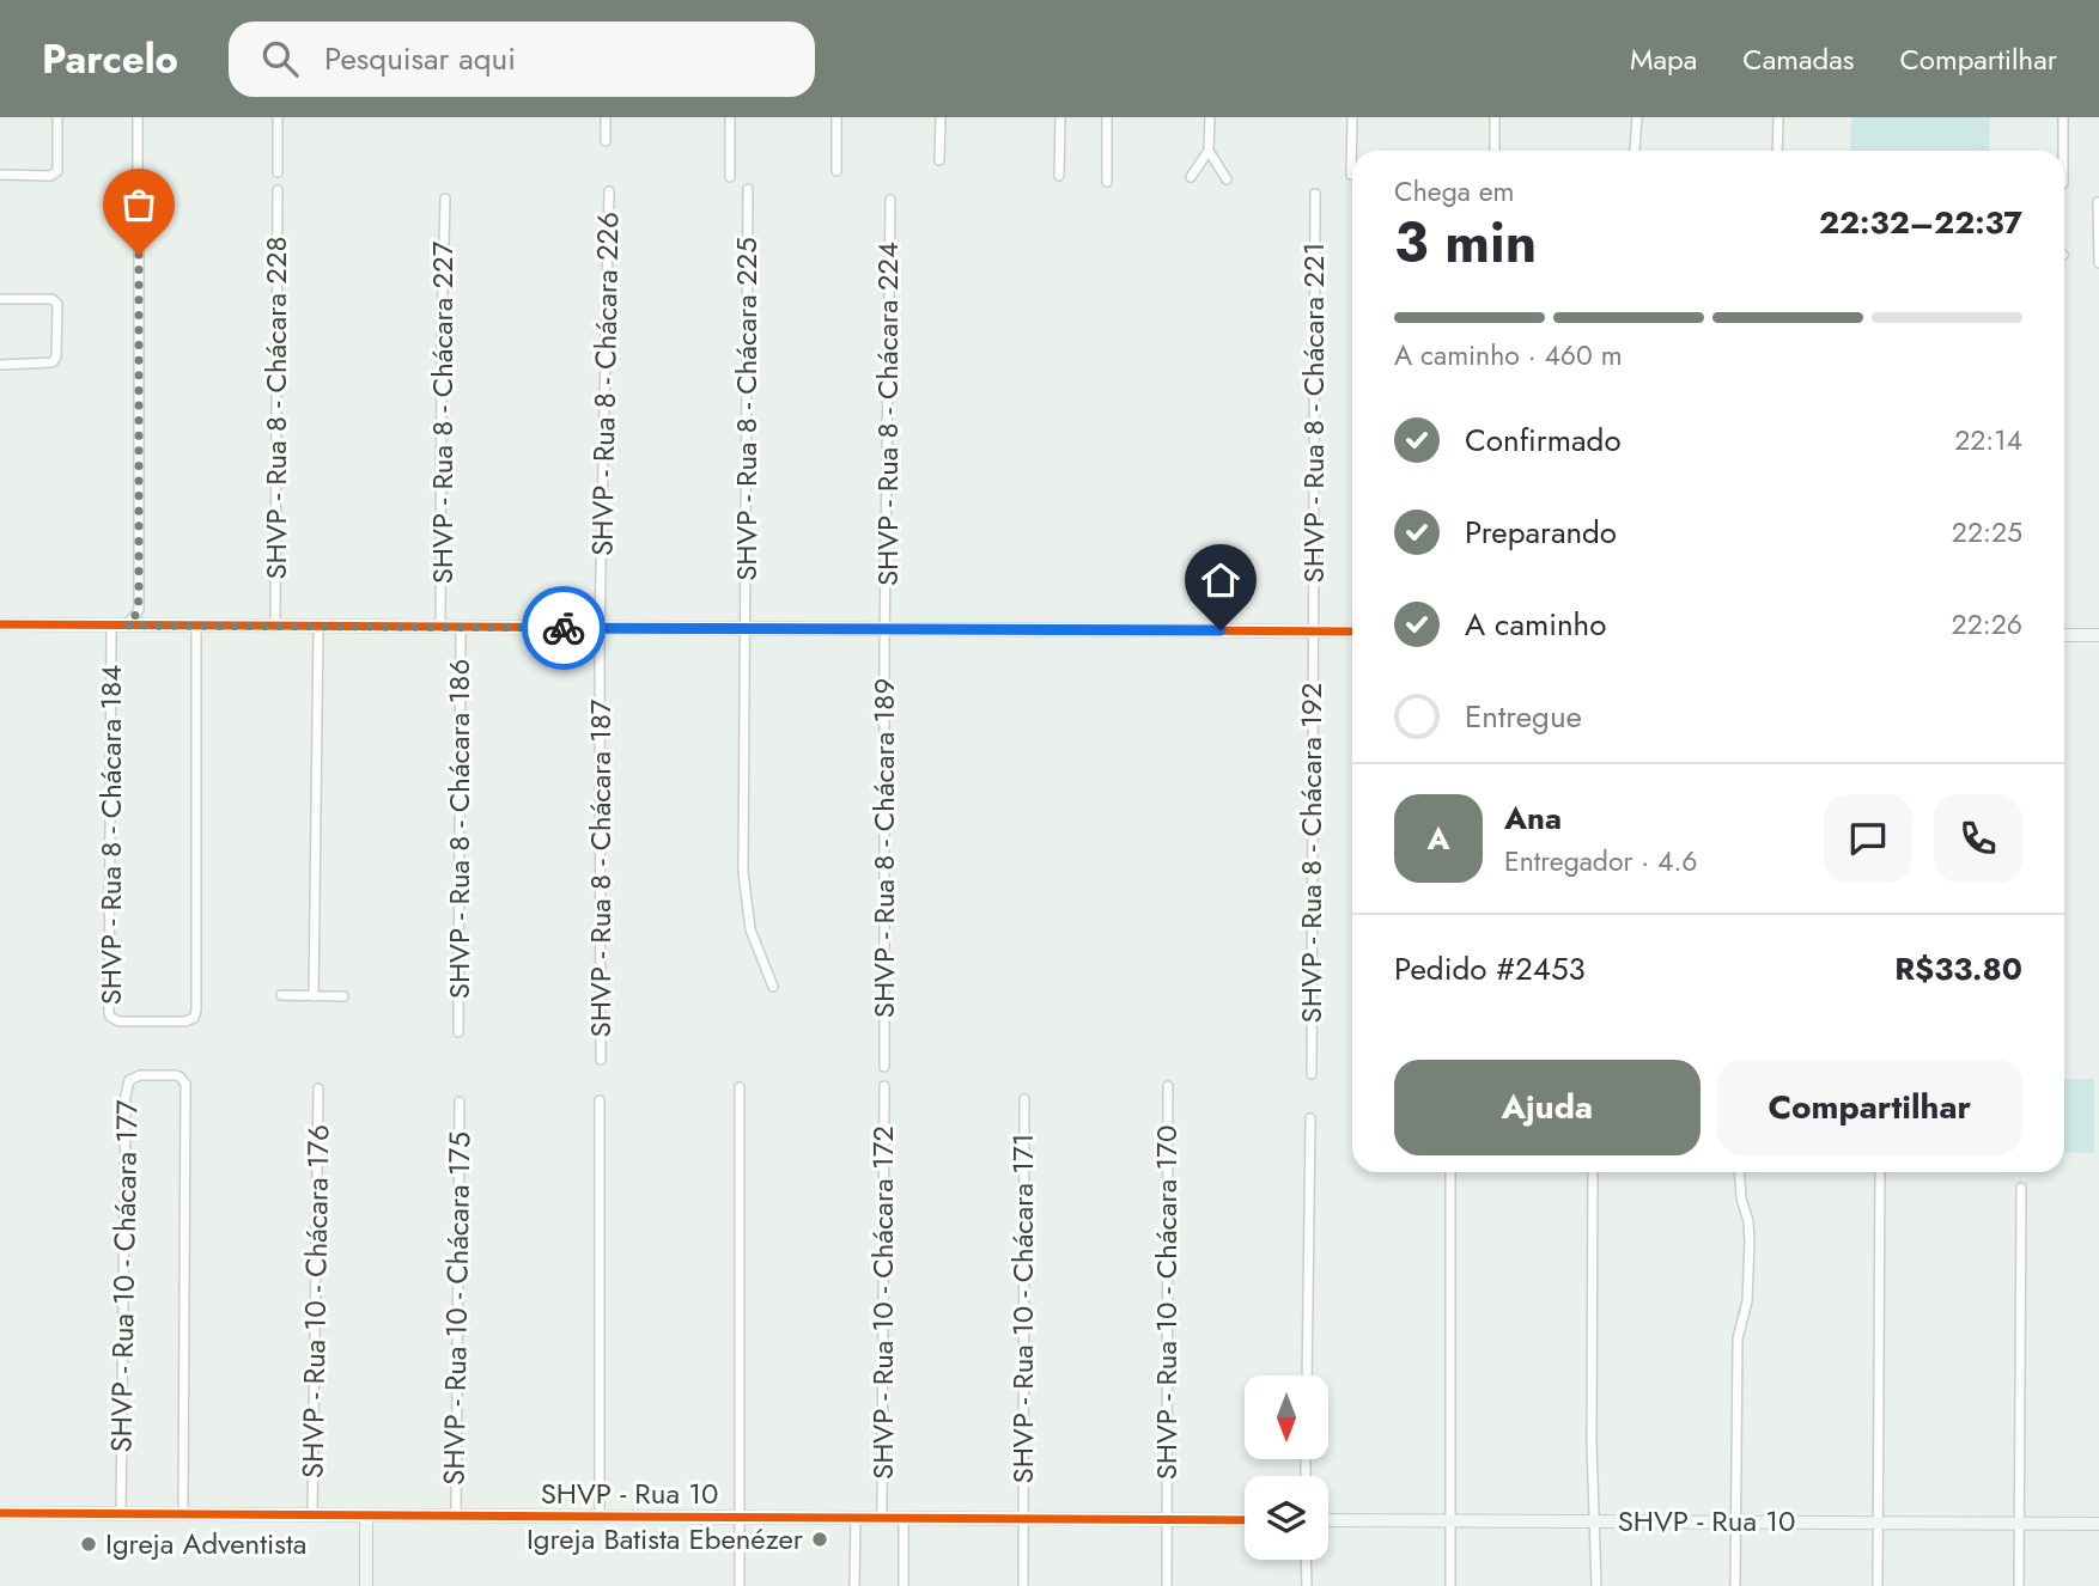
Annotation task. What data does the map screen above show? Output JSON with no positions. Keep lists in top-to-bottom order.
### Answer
{
  "streets": {
    "street": [
      "SHVP - Rua 8 - Chácara 226",
      "SHVP - Rua 8 - Chácara 228",
      "SHVP - Rua 8 - Chácara 225",
      "SHVP - Rua 8 - Chácara 227",
      "SHVP - Rua 8 - Chácara 221",
      "SHVP - Rua 8 - Chácara 224",
      "SHVP - Rua 8 - Chácara 186",
      "SHVP - Rua 8 - Chácara 184",
      "SHVP - Rua 8 - Chácara 189",
      "SHVP - Rua 8 - Chácara 192",
      "SHVP - Rua 8 - Chácara 187",
      "SHVP - Rua 10 - Chácara 177",
      "SHVP - Rua 10 - Chácara 176",
      "SHVP - Rua 10 - Chácara 172",
      "SHVP - Rua 10 - Chácara 170",
      "SHVP - Rua 10 - Chácara 175",
      "SHVP - Rua 10 - Chácara 171",
      "SHVP - Rua 10"
    ]
  },
  "crossings": [
    ["SHVP - Rua 8 - Chácara 226", "SHVP - Rua 8 - Chácara 187"],
    ["SHVP - Rua 8 - Chácara 221", "SHVP - Rua 8 - Chácara 192"],
    ["SHVP - Rua 8 - Chácara 224", "SHVP - Rua 8 - Chácara 189"],
    ["SHVP - Rua 10 - Chácara 177", "SHVP - Rua 10"],
    ["SHVP - Rua 10 - Chácara 176", "SHVP - Rua 10"],
    ["SHVP - Rua 10 - Chácara 172", "SHVP - Rua 10"],
    ["SHVP - Rua 10 - Chácara 170", "SHVP - Rua 10"],
    ["SHVP - Rua 10 - Chácara 175", "SHVP - Rua 10"],
    ["SHVP - Rua 10 - Chácara 171", "SHVP - Rua 10"]
  ],
  "places": ["Igreja Batista Ebenézer", "Igreja Adventista"],
  "north": "bottom",
  "page": {
    "header": "Parcelo",
    "search": "Pesquisar aqui",
    "nav": ["Mapa", "Camadas", "Compartilhar"],
    "heading": ["3 min", "Chega em", "22:32–22:37"],
    "panel": [
      "Ana",
      "Entregador · 4.6",
      "Pedido #2453",
      "R$33.80"
    ],
    "bar": "A caminho · 460 m",
    "list": [
      ["Confirmado", "22:14"],
      ["Preparando", "22:25"],
      ["A caminho", "22:26"],
      "Entregue"
    ],
    "round": "A",
    "buttons": ["Ajuda", "Compartilhar"]
  }
}
